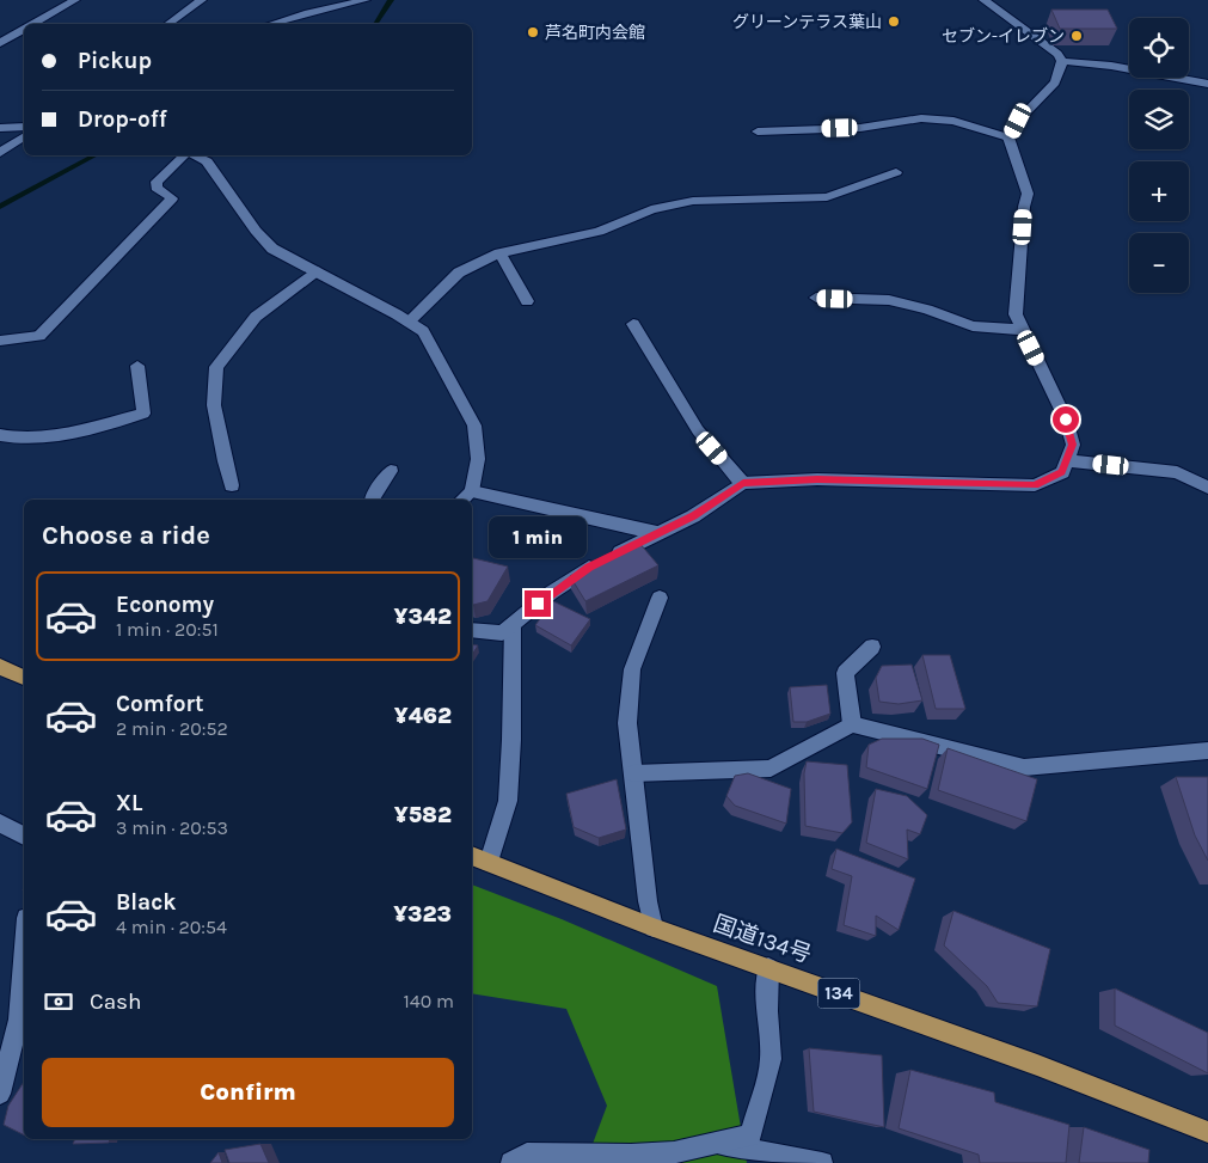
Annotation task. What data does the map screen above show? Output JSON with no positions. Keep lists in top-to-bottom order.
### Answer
{
  "streets": {
    "highway": ["国道134号", "134"]
  },
  "places": ["グリーンテラス葉山", "芦名町内会館", "セブン-イレブン"],
  "page": {
    "map_buttons": ["+", "−"],
    "banner": ["Pickup", "Drop-off"],
    "heading": "Choose a ride",
    "bubble": "1 min",
    "list": [
      {
        "name": "Economy",
        "note": "1 min · 20:51",
        "value": "¥342"
      },
      {
        "name": "Comfort",
        "note": "2 min · 20:52",
        "value": "¥462"
      },
      {
        "name": "XL",
        "note": "3 min · 20:53",
        "value": "¥582"
      },
      {
        "name": "Black",
        "note": "4 min · 20:54",
        "value": "¥323"
      }
    ],
    "pay": ["Cash", "140 m"],
    "buttons": "Confirm"
  }
}
